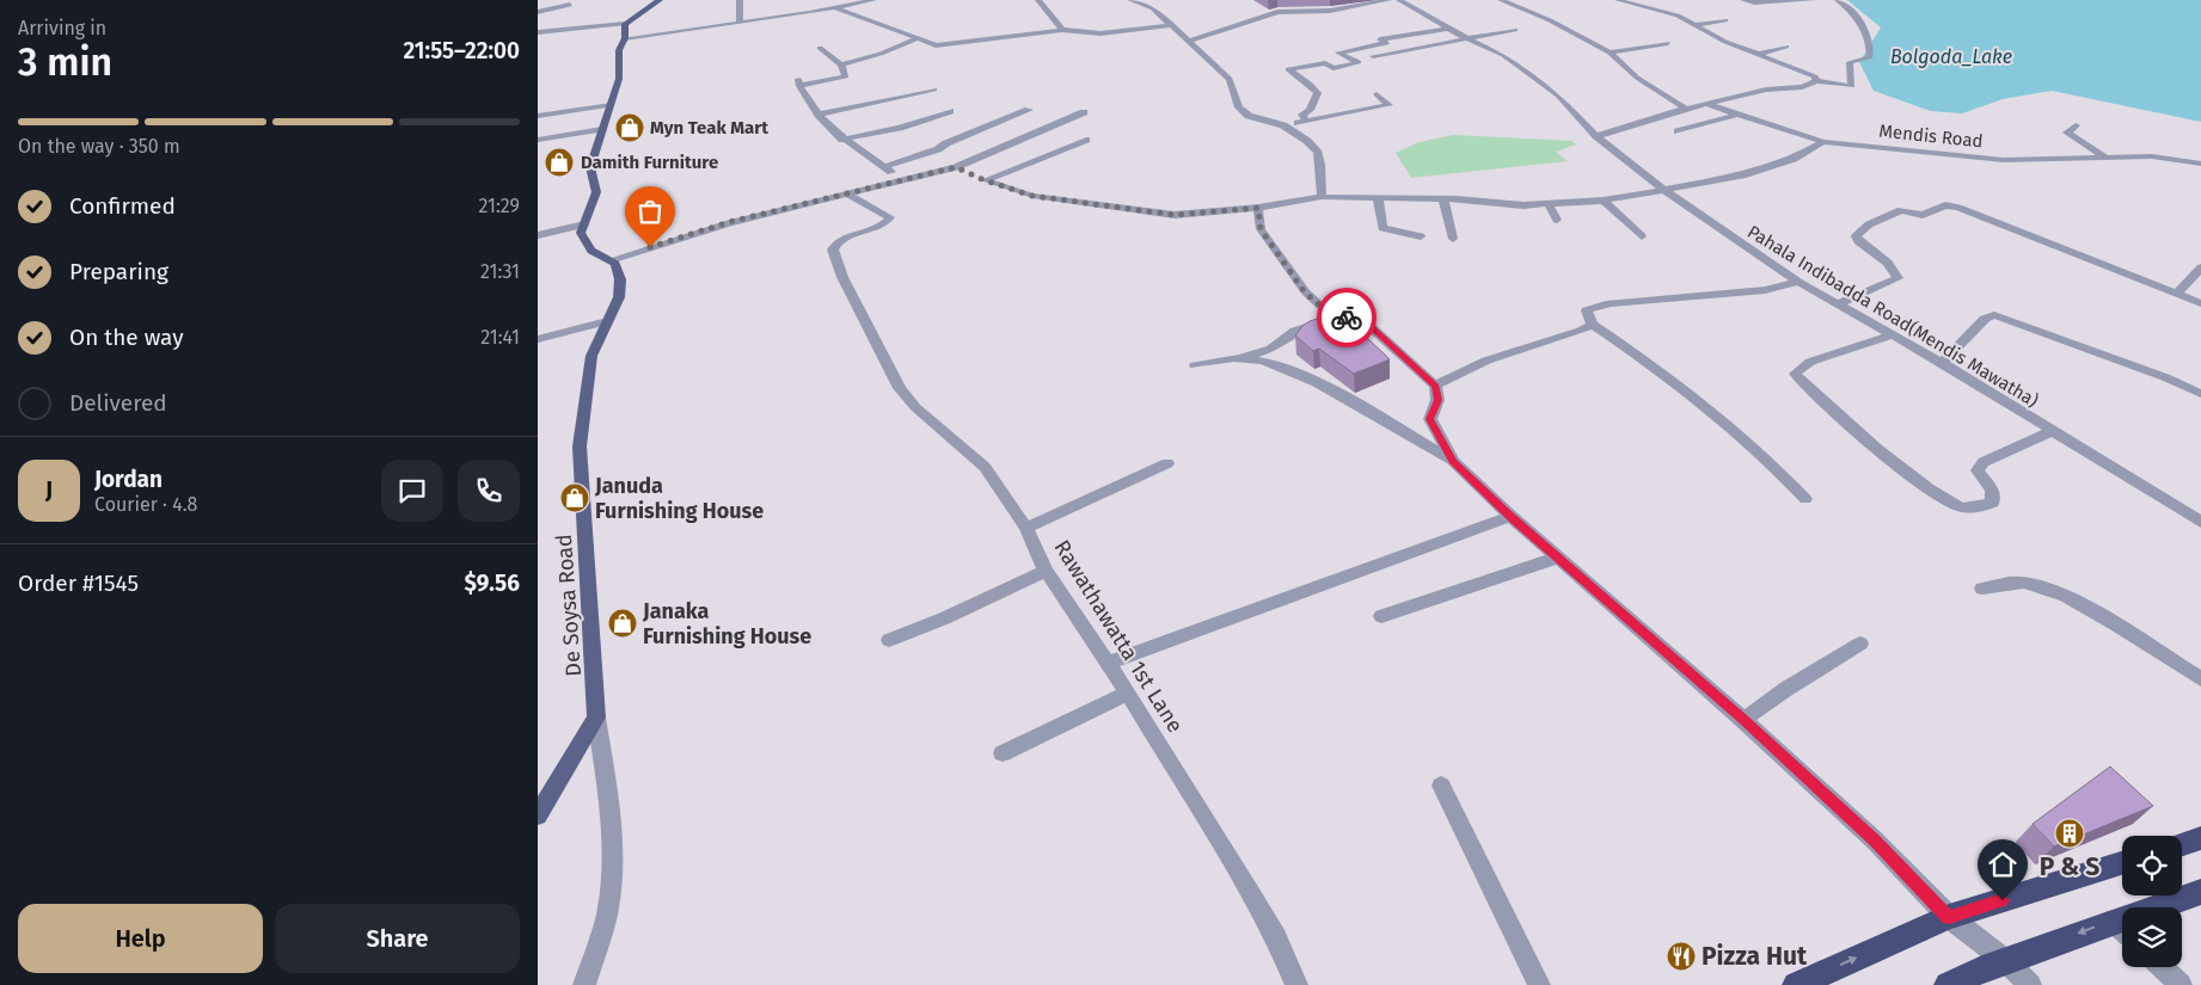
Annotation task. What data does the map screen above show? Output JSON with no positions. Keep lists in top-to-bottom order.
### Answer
{
  "streets": {
    "main road": ["De Soysa Road"],
    "street": ["Mendis Road", "Pahala Indibadda Road(Mendis Mawatha)", "Rawathawatta 1st Lane"]
  },
  "water": ["Bolgoda_Lake"],
  "places": {
    "shop": [
      "Myn Teak Mart",
      "Damith Furniture",
      "Januda Furnishing House",
      "Janaka Furnishing House"
    ],
    "building": ["P & S"],
    "restaurant": ["Pizza Hut"]
  },
  "page": {
    "heading": ["3 min", "Arriving in", "21:55–22:00"],
    "panel": [
      "Jordan",
      "Courier · 4.8",
      "Order #1545",
      "$9.56"
    ],
    "bar": "On the way · 350 m",
    "list": [
      ["Confirmed", "21:29"],
      ["Preparing", "21:31"],
      ["On the way", "21:41"],
      "Delivered"
    ],
    "round": "J",
    "buttons": ["Help", "Share"]
  }
}
